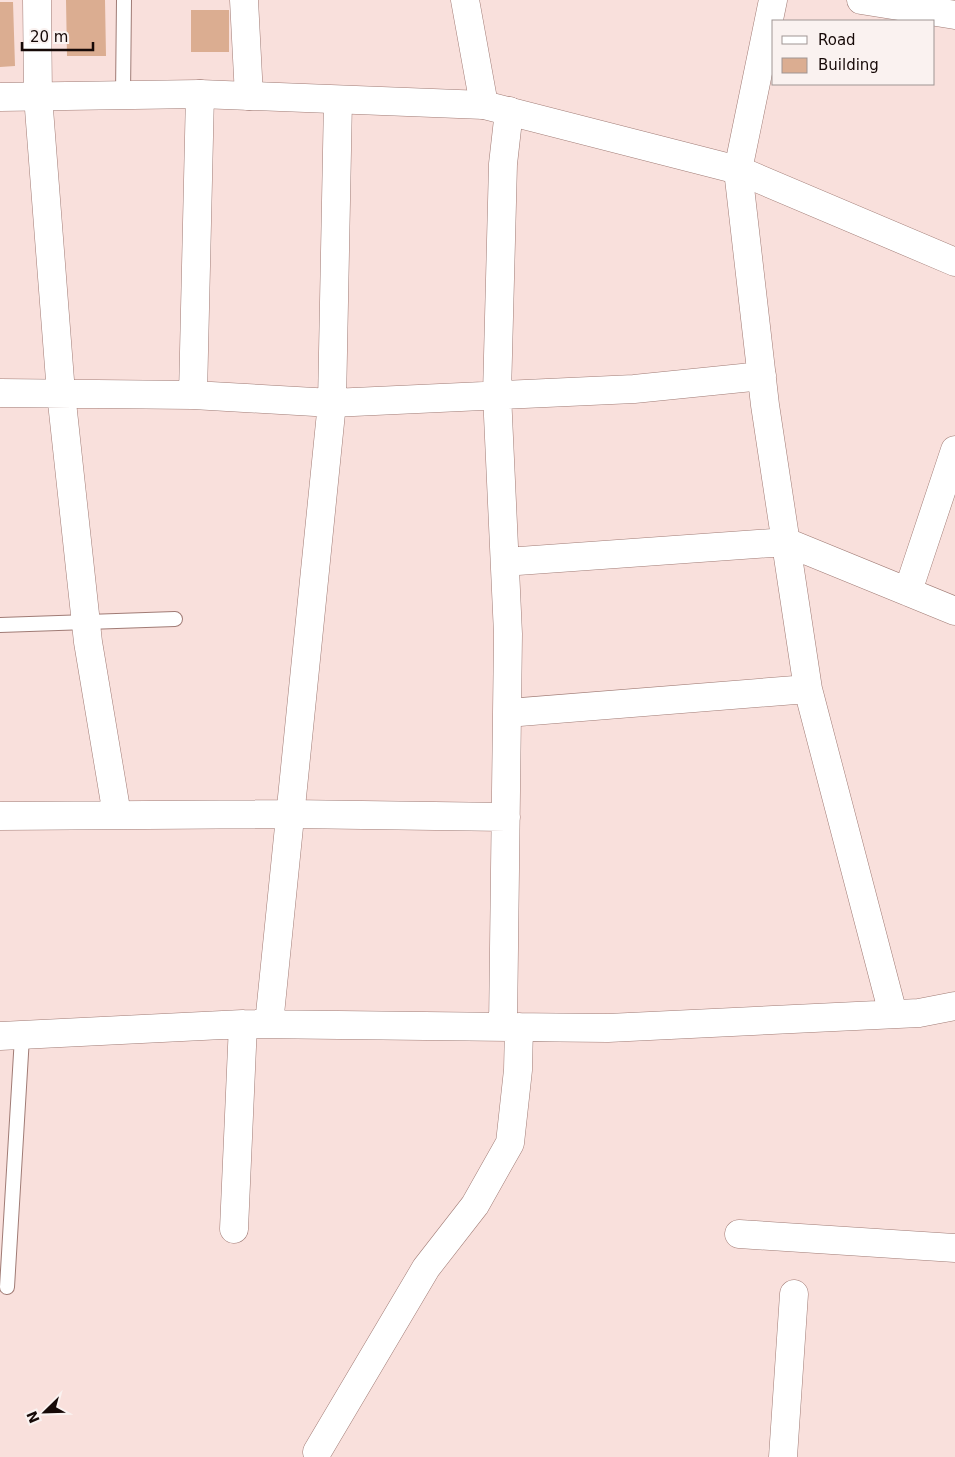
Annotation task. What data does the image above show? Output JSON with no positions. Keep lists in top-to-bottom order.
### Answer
{
  "legend": ["Road", "Building"],
  "scale_bar": "20 m",
  "north": "bottom left"
}
